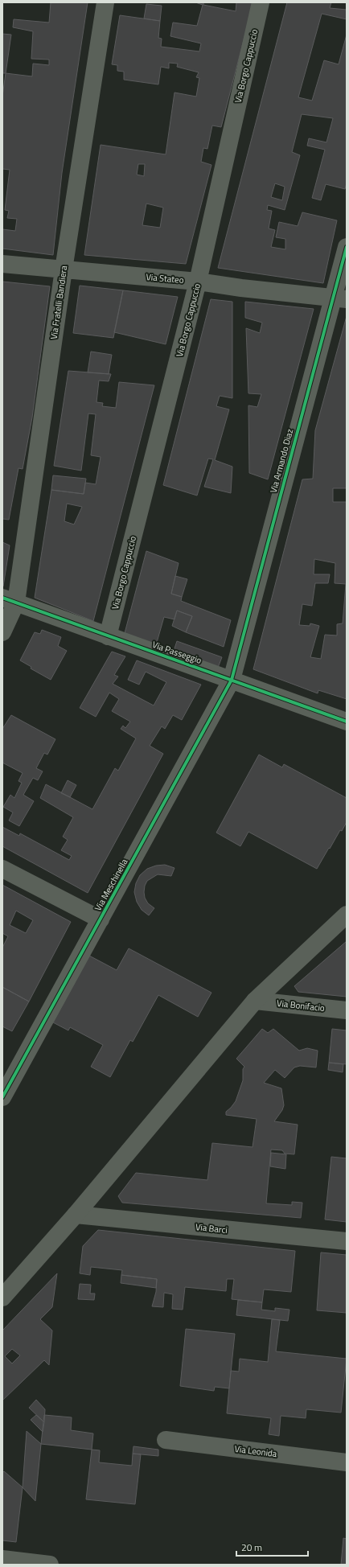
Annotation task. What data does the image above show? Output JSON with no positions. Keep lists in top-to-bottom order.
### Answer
{
  "streets": {
    "street": [
      "Via Borgo Cappuccio",
      "Via Stateo",
      "Via Fratelli Bandiera",
      "Via Armando Diaz",
      "Via Passeggio",
      "Via Meschinella",
      "Via Bonifacio",
      "Via Barci",
      "Via Leonida"
    ]
  },
  "crossings": [
    ["Via Borgo Cappuccio", "Via Stateo"],
    ["Via Borgo Cappuccio", "Via Passeggio"],
    ["Via Stateo", "Via Fratelli Bandiera"],
    ["Via Stateo", "Via Armando Diaz"],
    ["Via Fratelli Bandiera", "Via Passeggio"],
    ["Via Armando Diaz", "Via Passeggio"],
    ["Via Armando Diaz", "Via Meschinella"],
    ["Via Passeggio", "Via Meschinella"]
  ],
  "scale_bar": "20 m"
}
